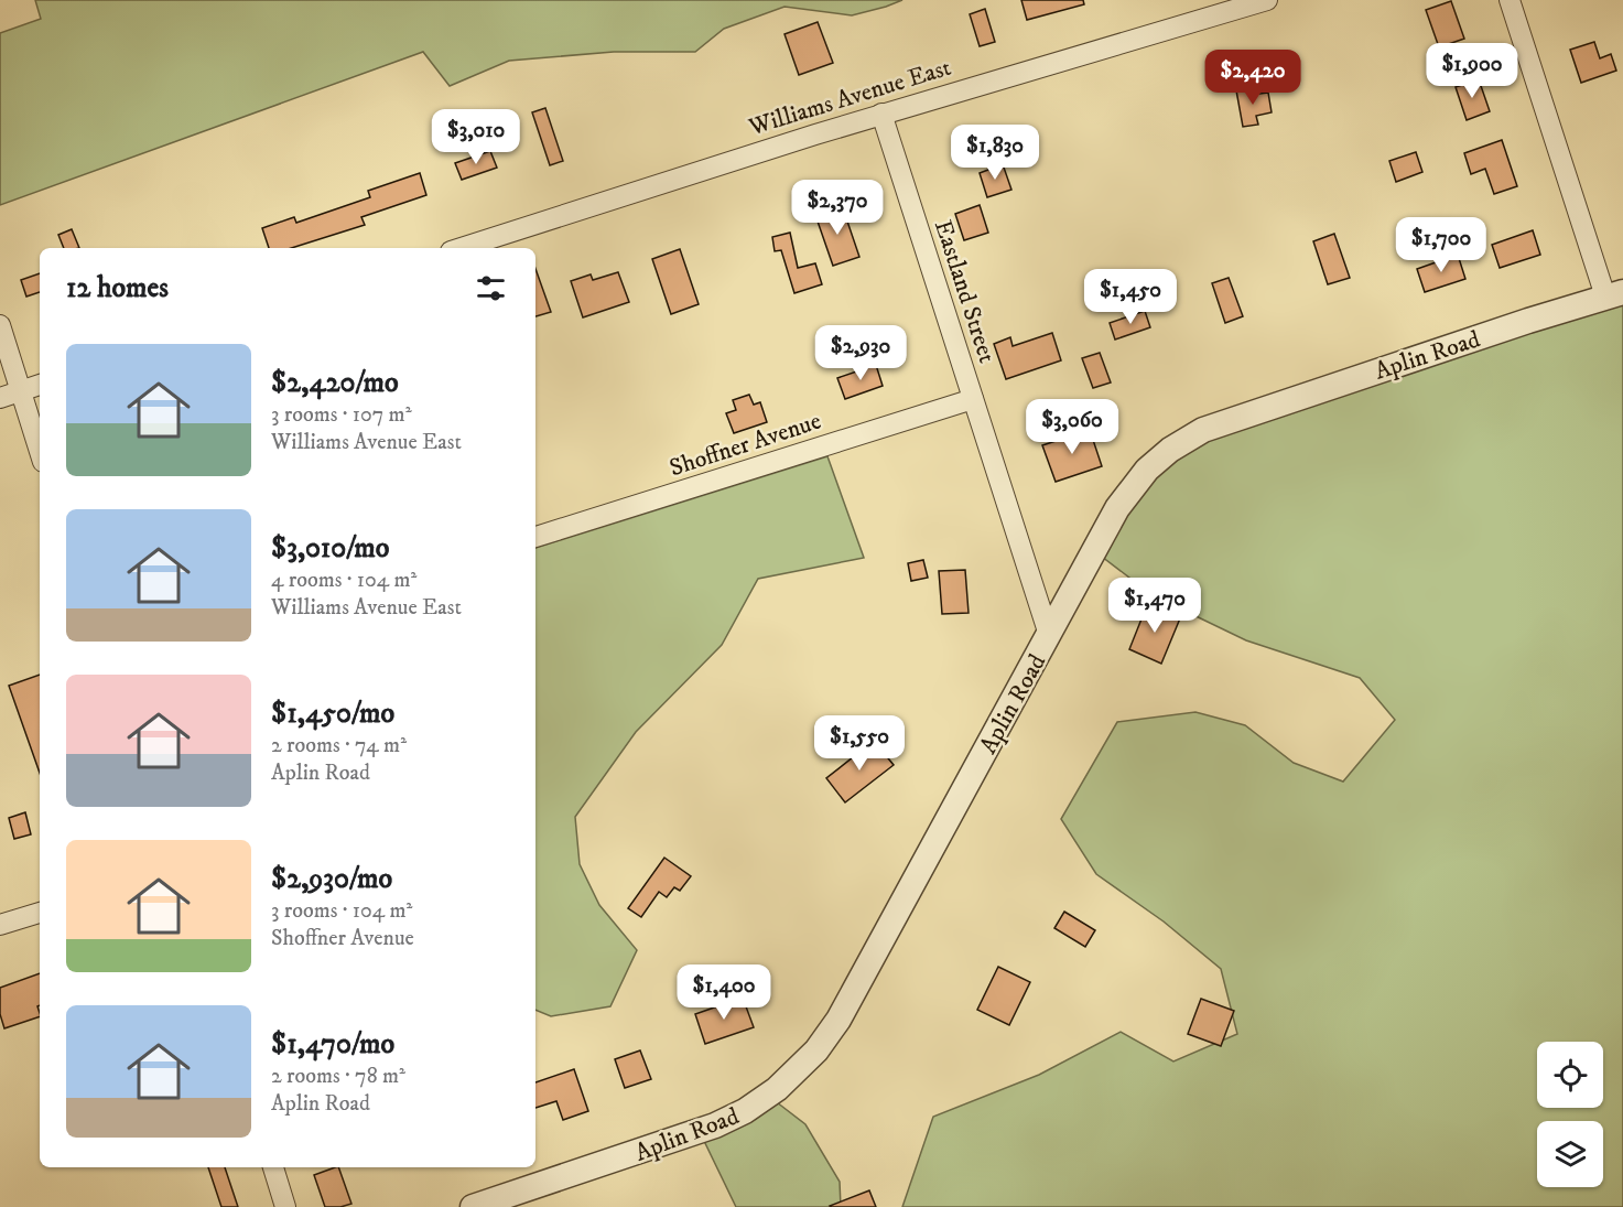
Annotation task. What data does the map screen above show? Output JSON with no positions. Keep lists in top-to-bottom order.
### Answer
{
  "streets": {
    "street": [
      "Williams Avenue East",
      "Eastland Street",
      "Aplin Road",
      "Shoffner Avenue"
    ]
  },
  "crossings": [
    ["Williams Avenue East", "Eastland Street"],
    ["Eastland Street", "Aplin Road"],
    ["Eastland Street", "Shoffner Avenue"]
  ],
  "page": {
    "price": [
      "$1,900",
      "$2,420",
      "$3,010",
      "$1,830",
      "$2,370",
      "$1,700",
      "$1,450",
      "$2,930",
      "$3,060",
      "$1,470",
      "$1,550",
      "$1,400"
    ],
    "heading": "12 homes",
    "list": [
      {
        "name": "$2,420/mo",
        "note": "3 rooms · 107 m² · Williams Avenue East"
      },
      {
        "name": "$3,010/mo",
        "note": "4 rooms · 104 m² · Williams Avenue East"
      },
      {
        "name": "$1,450/mo",
        "note": "2 rooms · 74 m² · Aplin Road"
      },
      {
        "name": "$2,930/mo",
        "note": "3 rooms · 104 m² · Shoffner Avenue"
      },
      {
        "name": "$1,470/mo",
        "note": "2 rooms · 78 m² · Aplin Road"
      }
    ]
  }
}
